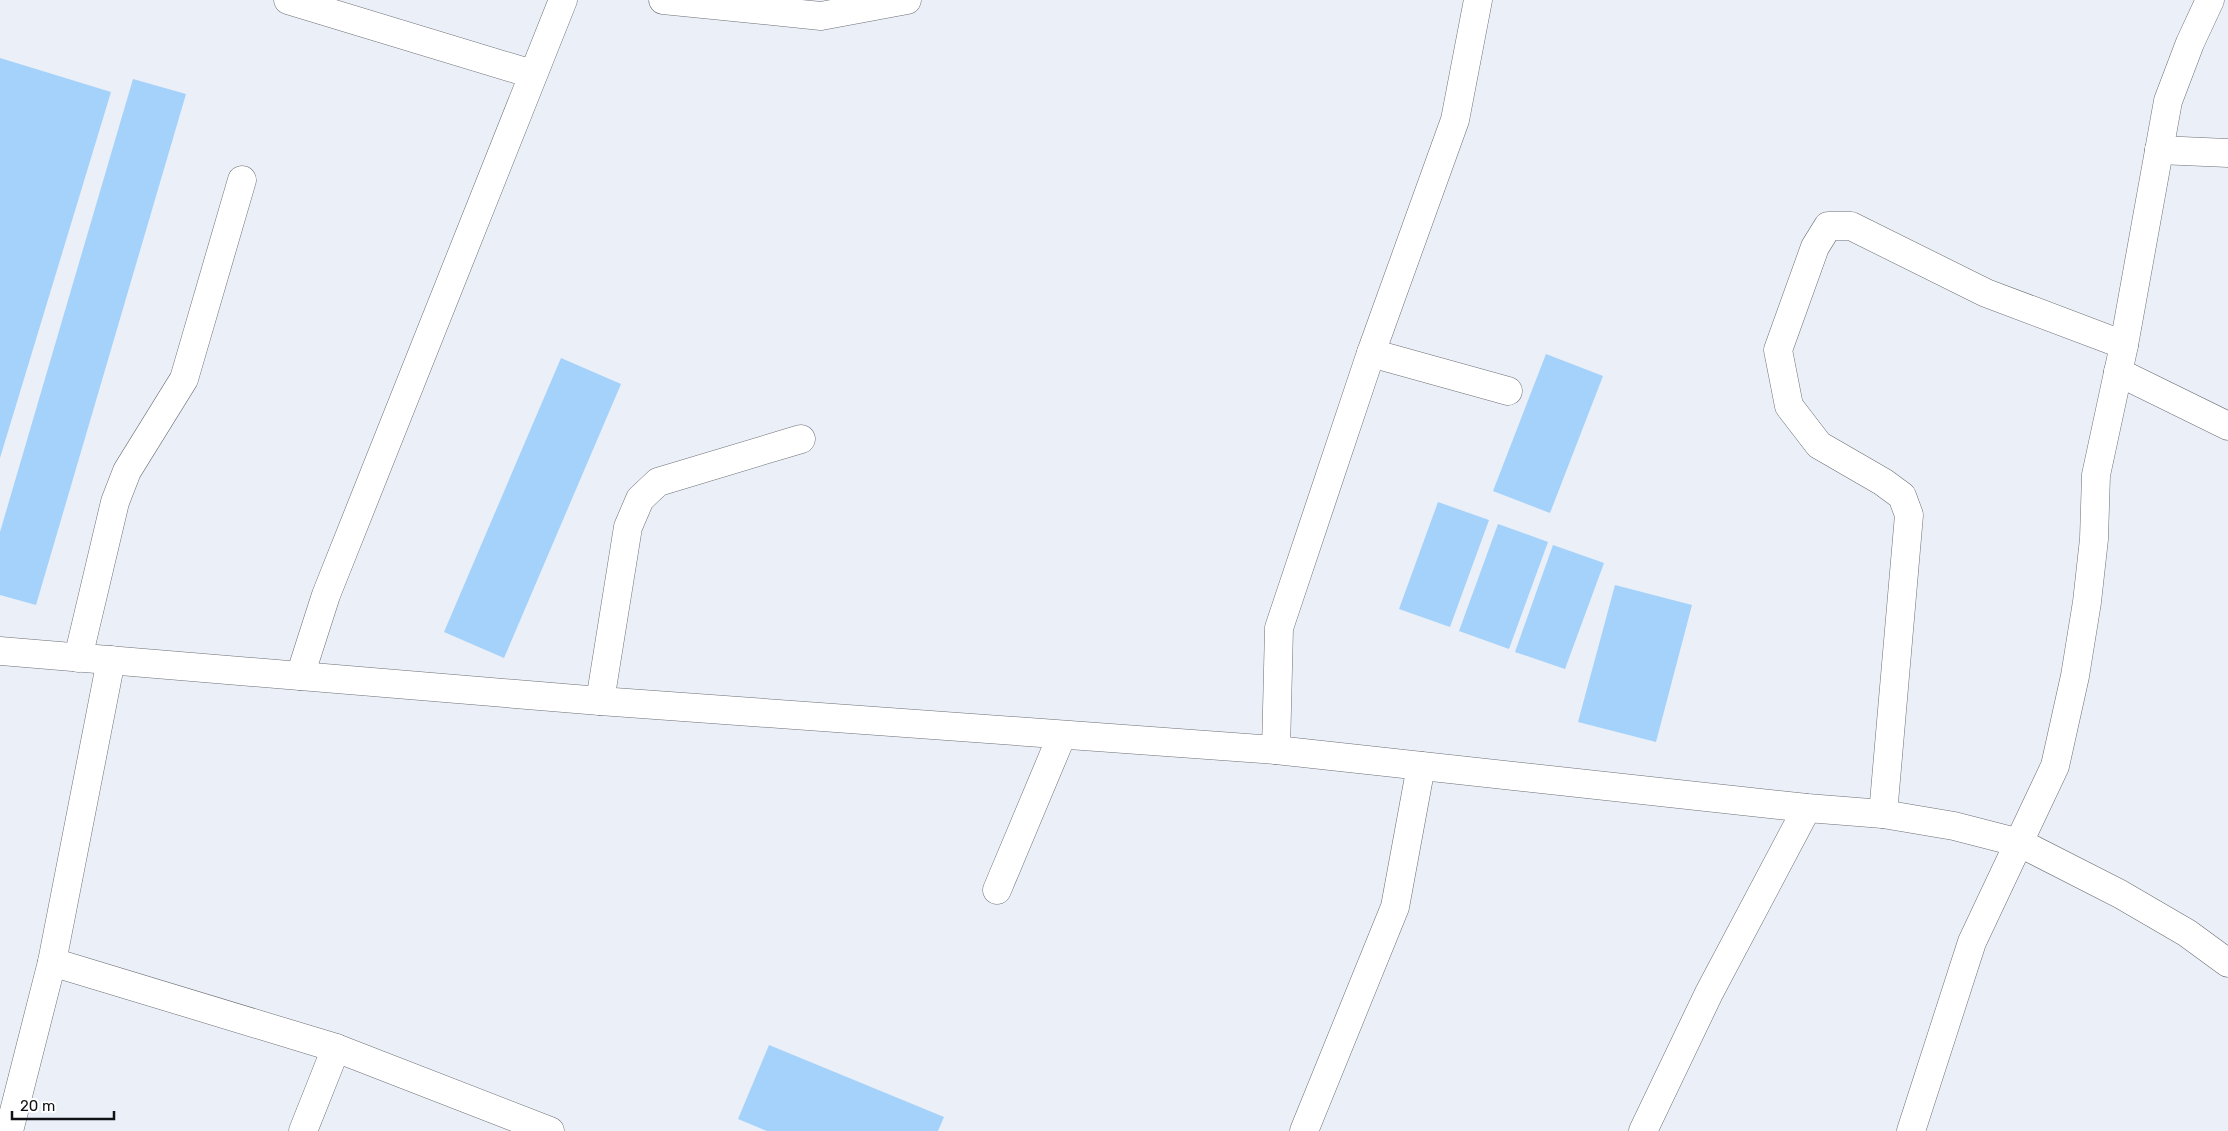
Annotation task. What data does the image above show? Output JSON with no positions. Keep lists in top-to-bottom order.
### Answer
{
  "scale_bar": "20 m"
}
